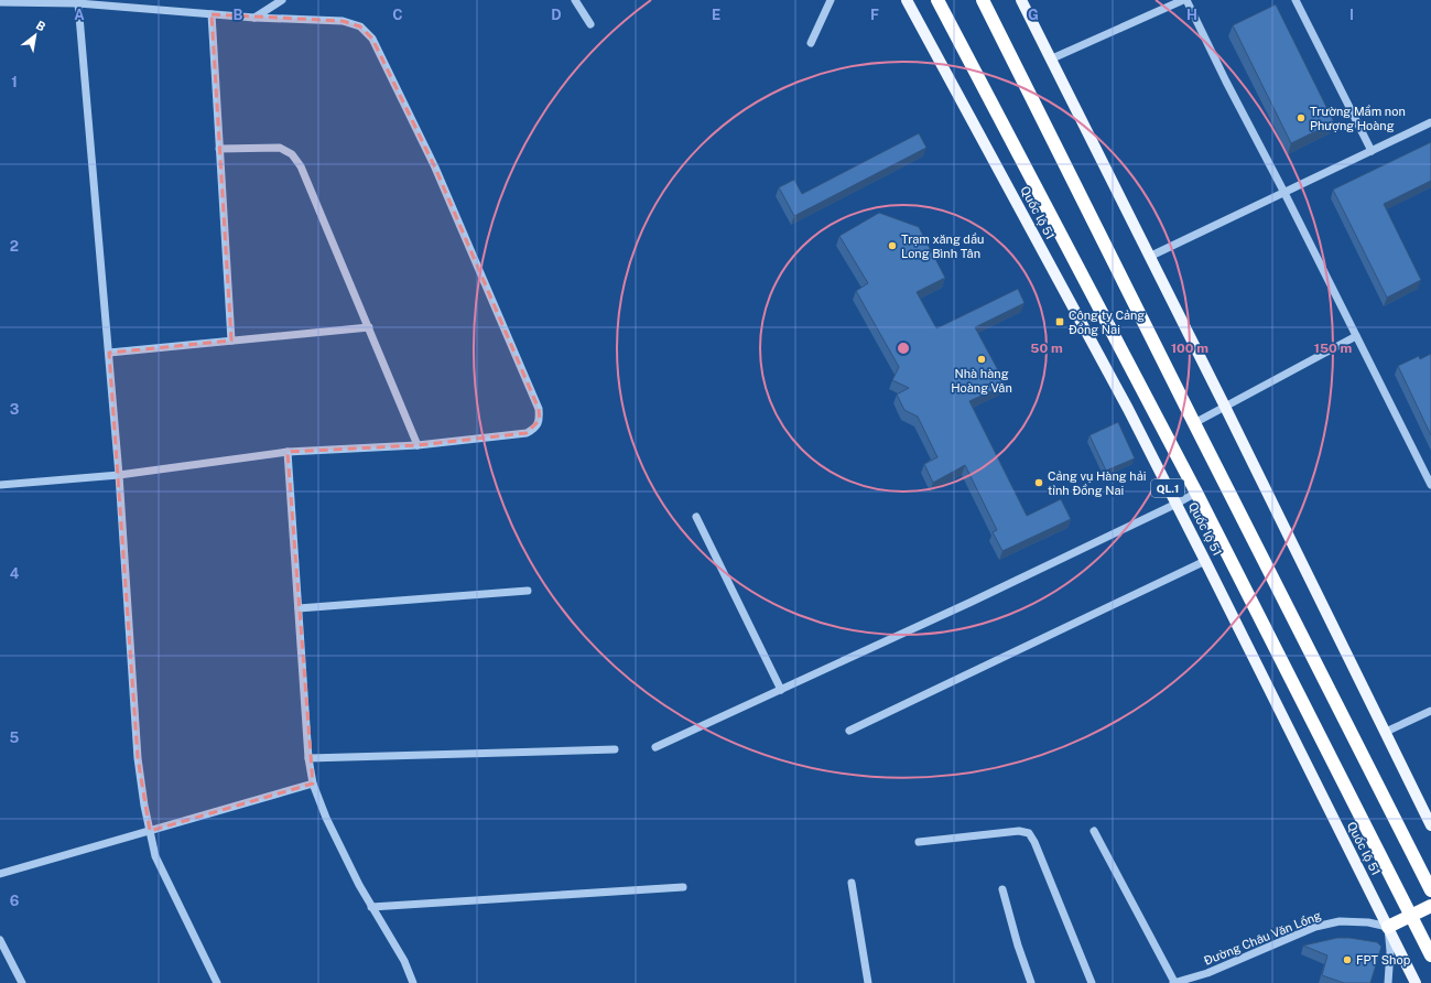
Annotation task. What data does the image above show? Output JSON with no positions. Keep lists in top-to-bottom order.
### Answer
{
  "streets": {
    "highway": ["Quốc lộ 51", "QL.1"],
    "street": ["Đường Châu Văn Lồng"]
  },
  "crossings": [
    ["Quốc lộ 51", "Đường Châu Văn Lồng"]
  ],
  "places": {
    "other": [
      "Trường Mầm non Phượng Hoàng",
      "Trạm xăng dầu Long Bình Tân",
      "Nhà hàng Hoàng Vân",
      "Cảng vụ Hàng hải tỉnh Đồng Nai",
      "FPT Shop"
    ],
    "transit": ["Công ty Cảng Đồng Nai"]
  },
  "north": "top right",
  "grid": {
    "columns": [
      "A",
      "B",
      "C",
      "D",
      "E",
      "F",
      "G",
      "H",
      "I"
    ],
    "rows": [
      "1",
      "2",
      "3",
      "4",
      "5",
      "6"
    ]
  },
  "rings": ["50 m", "100 m", "150 m"]
}
